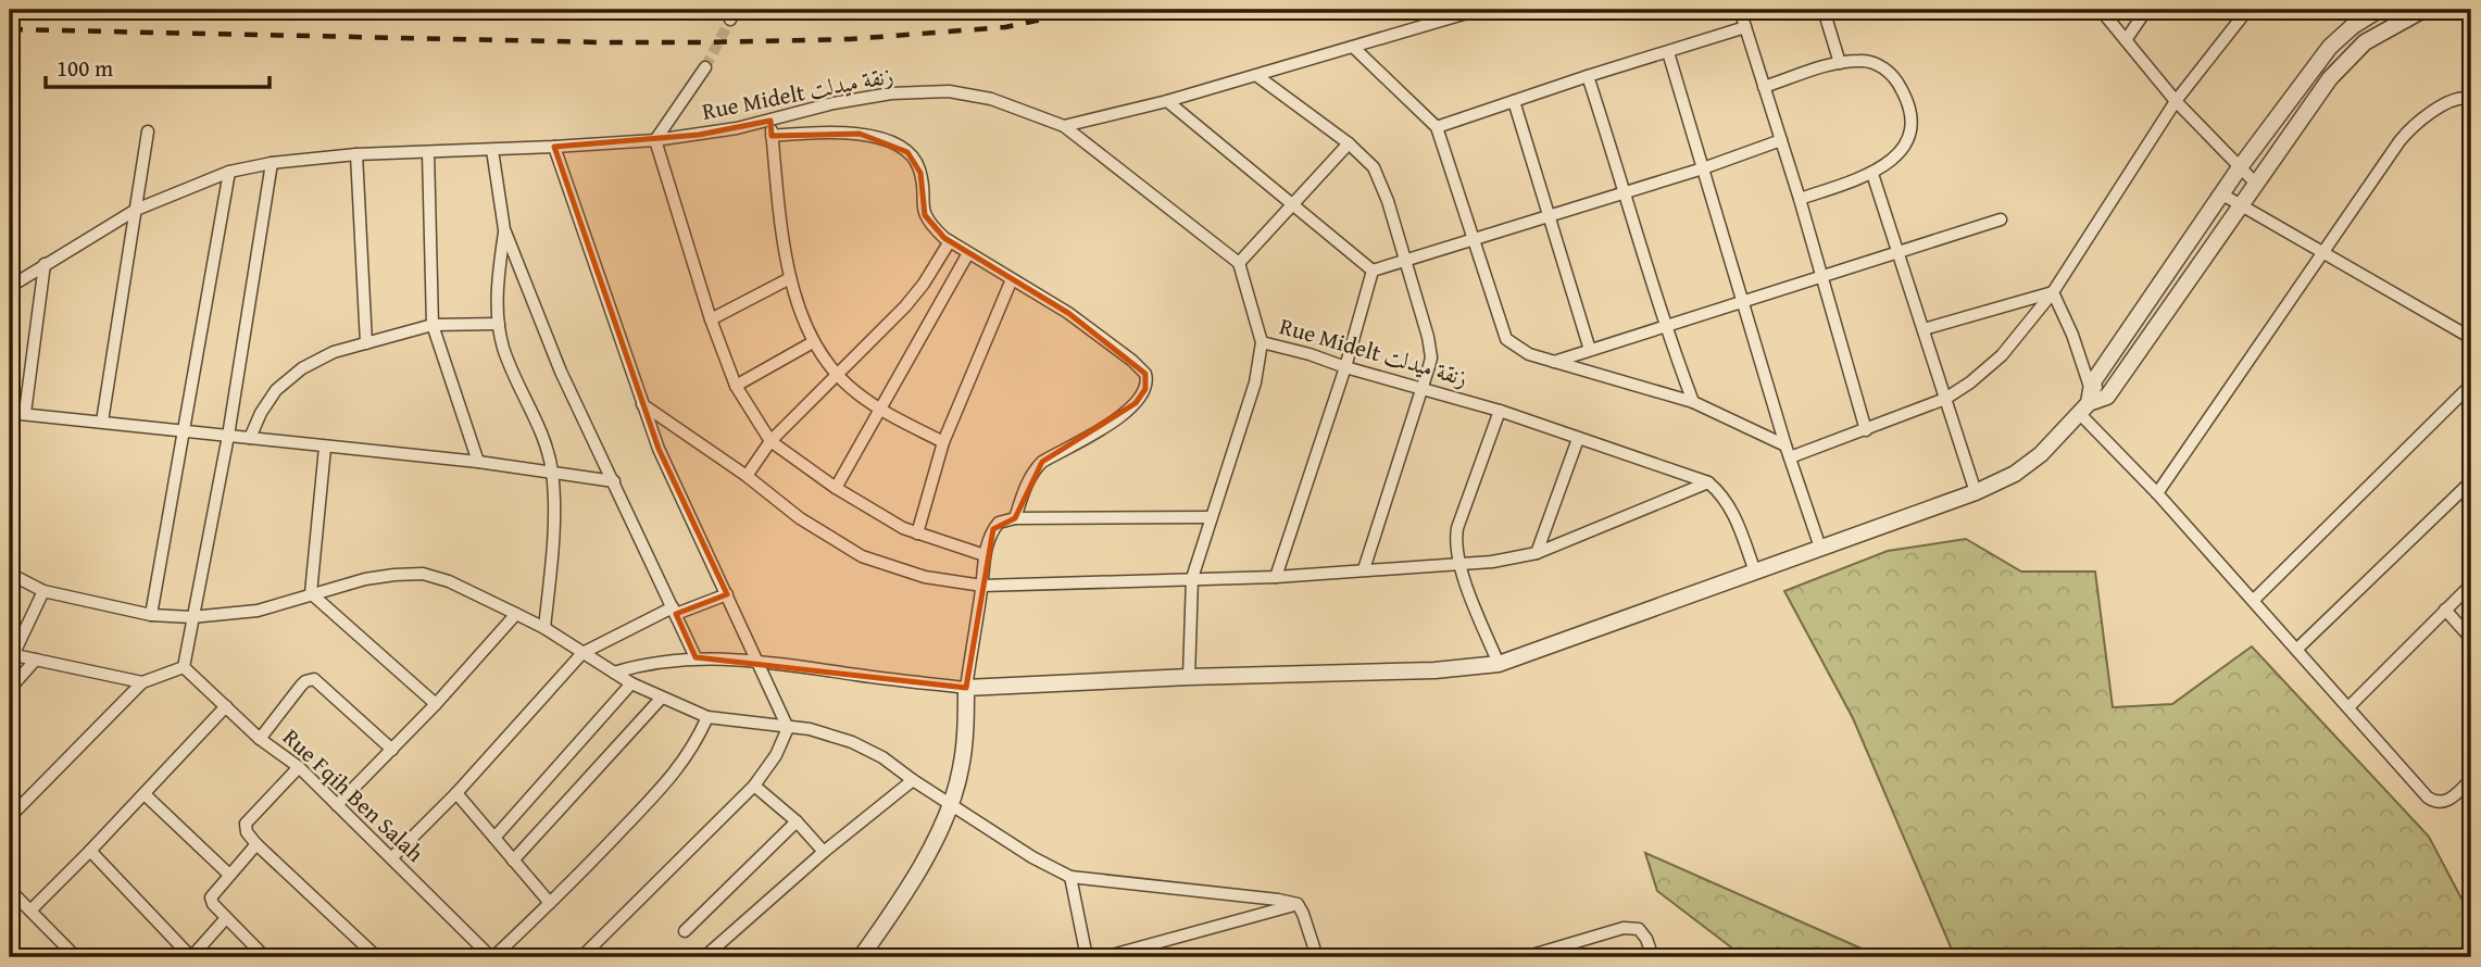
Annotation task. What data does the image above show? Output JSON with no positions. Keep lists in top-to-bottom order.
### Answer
{
  "streets": {
    "street": ["Rue Midelt زنقة ميدلت", "Rue Fqih Ben Salah"]
  },
  "scale_bar": "100 m"
}
